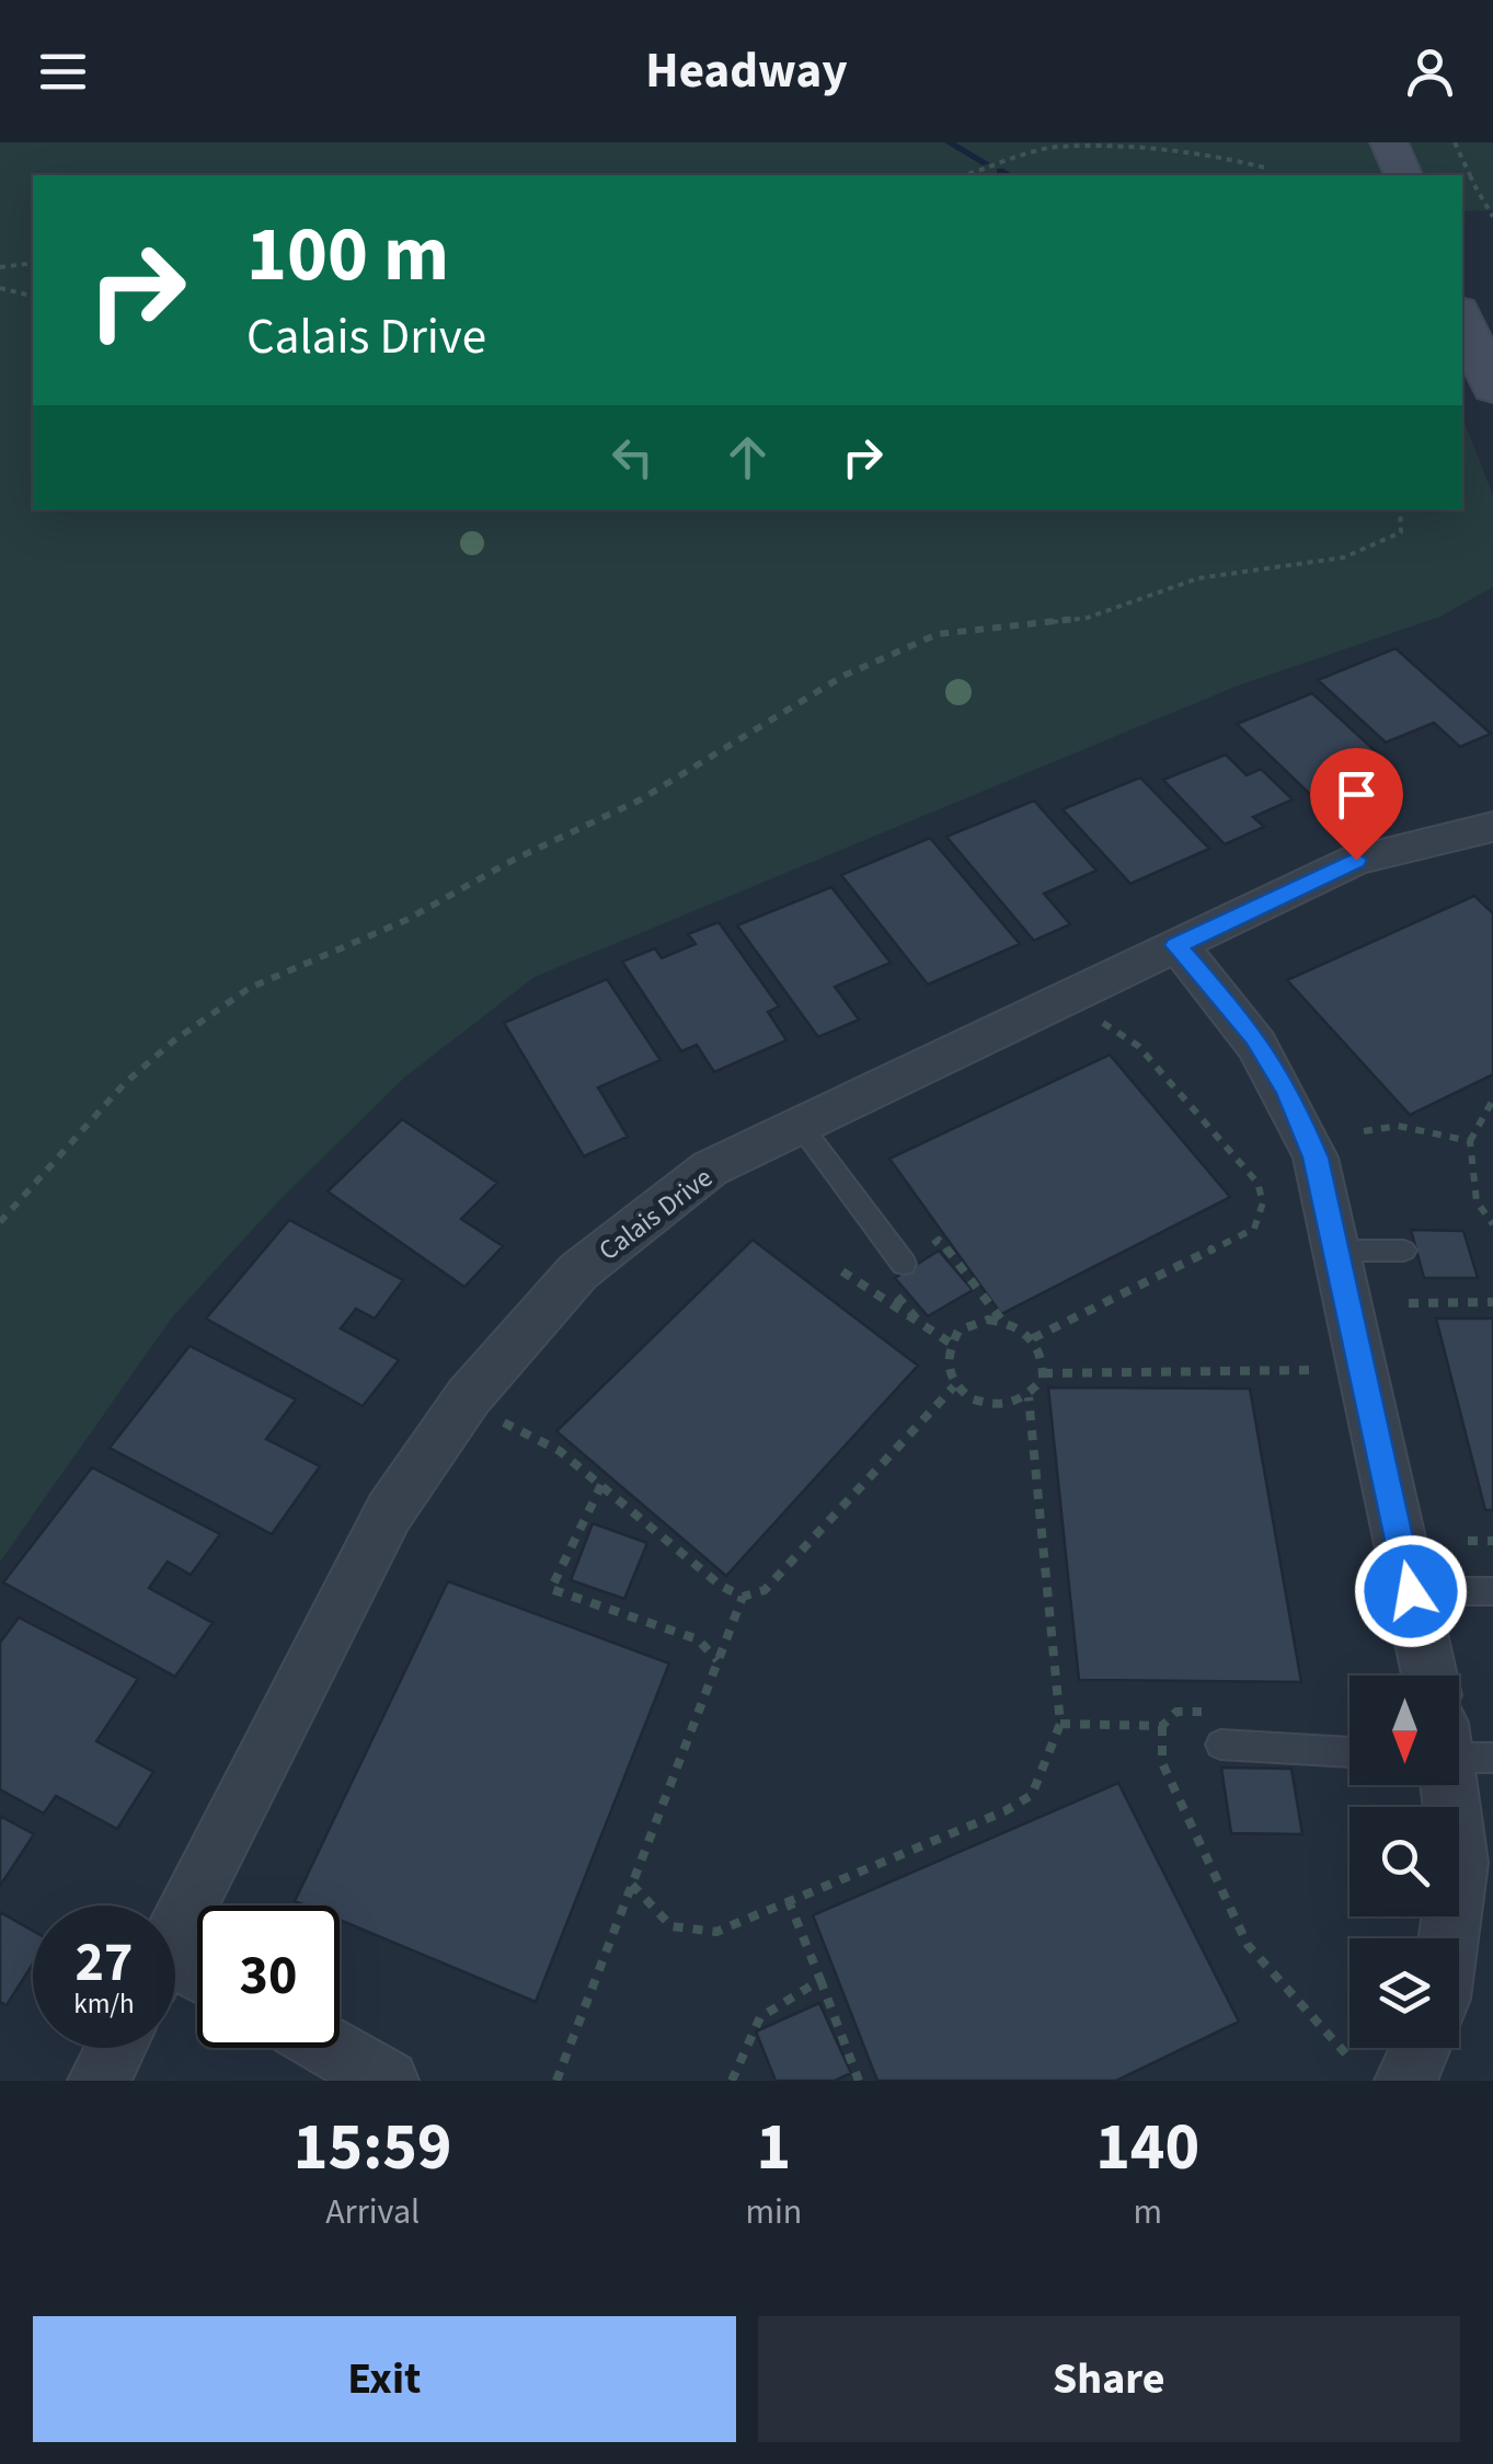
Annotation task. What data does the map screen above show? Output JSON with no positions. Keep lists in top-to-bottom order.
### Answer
{
  "streets": {
    "street": ["Calais Drive"]
  },
  "north": "bottom",
  "page": {
    "header": "Headway",
    "turn": ["100 m", "Calais Drive"],
    "speed": "27 km/h",
    "limit": "30",
    "eta": [
      "15:59",
      "Arrival",
      "1",
      "min",
      "140",
      "m"
    ],
    "buttons": ["Exit", "Share"]
  }
}
